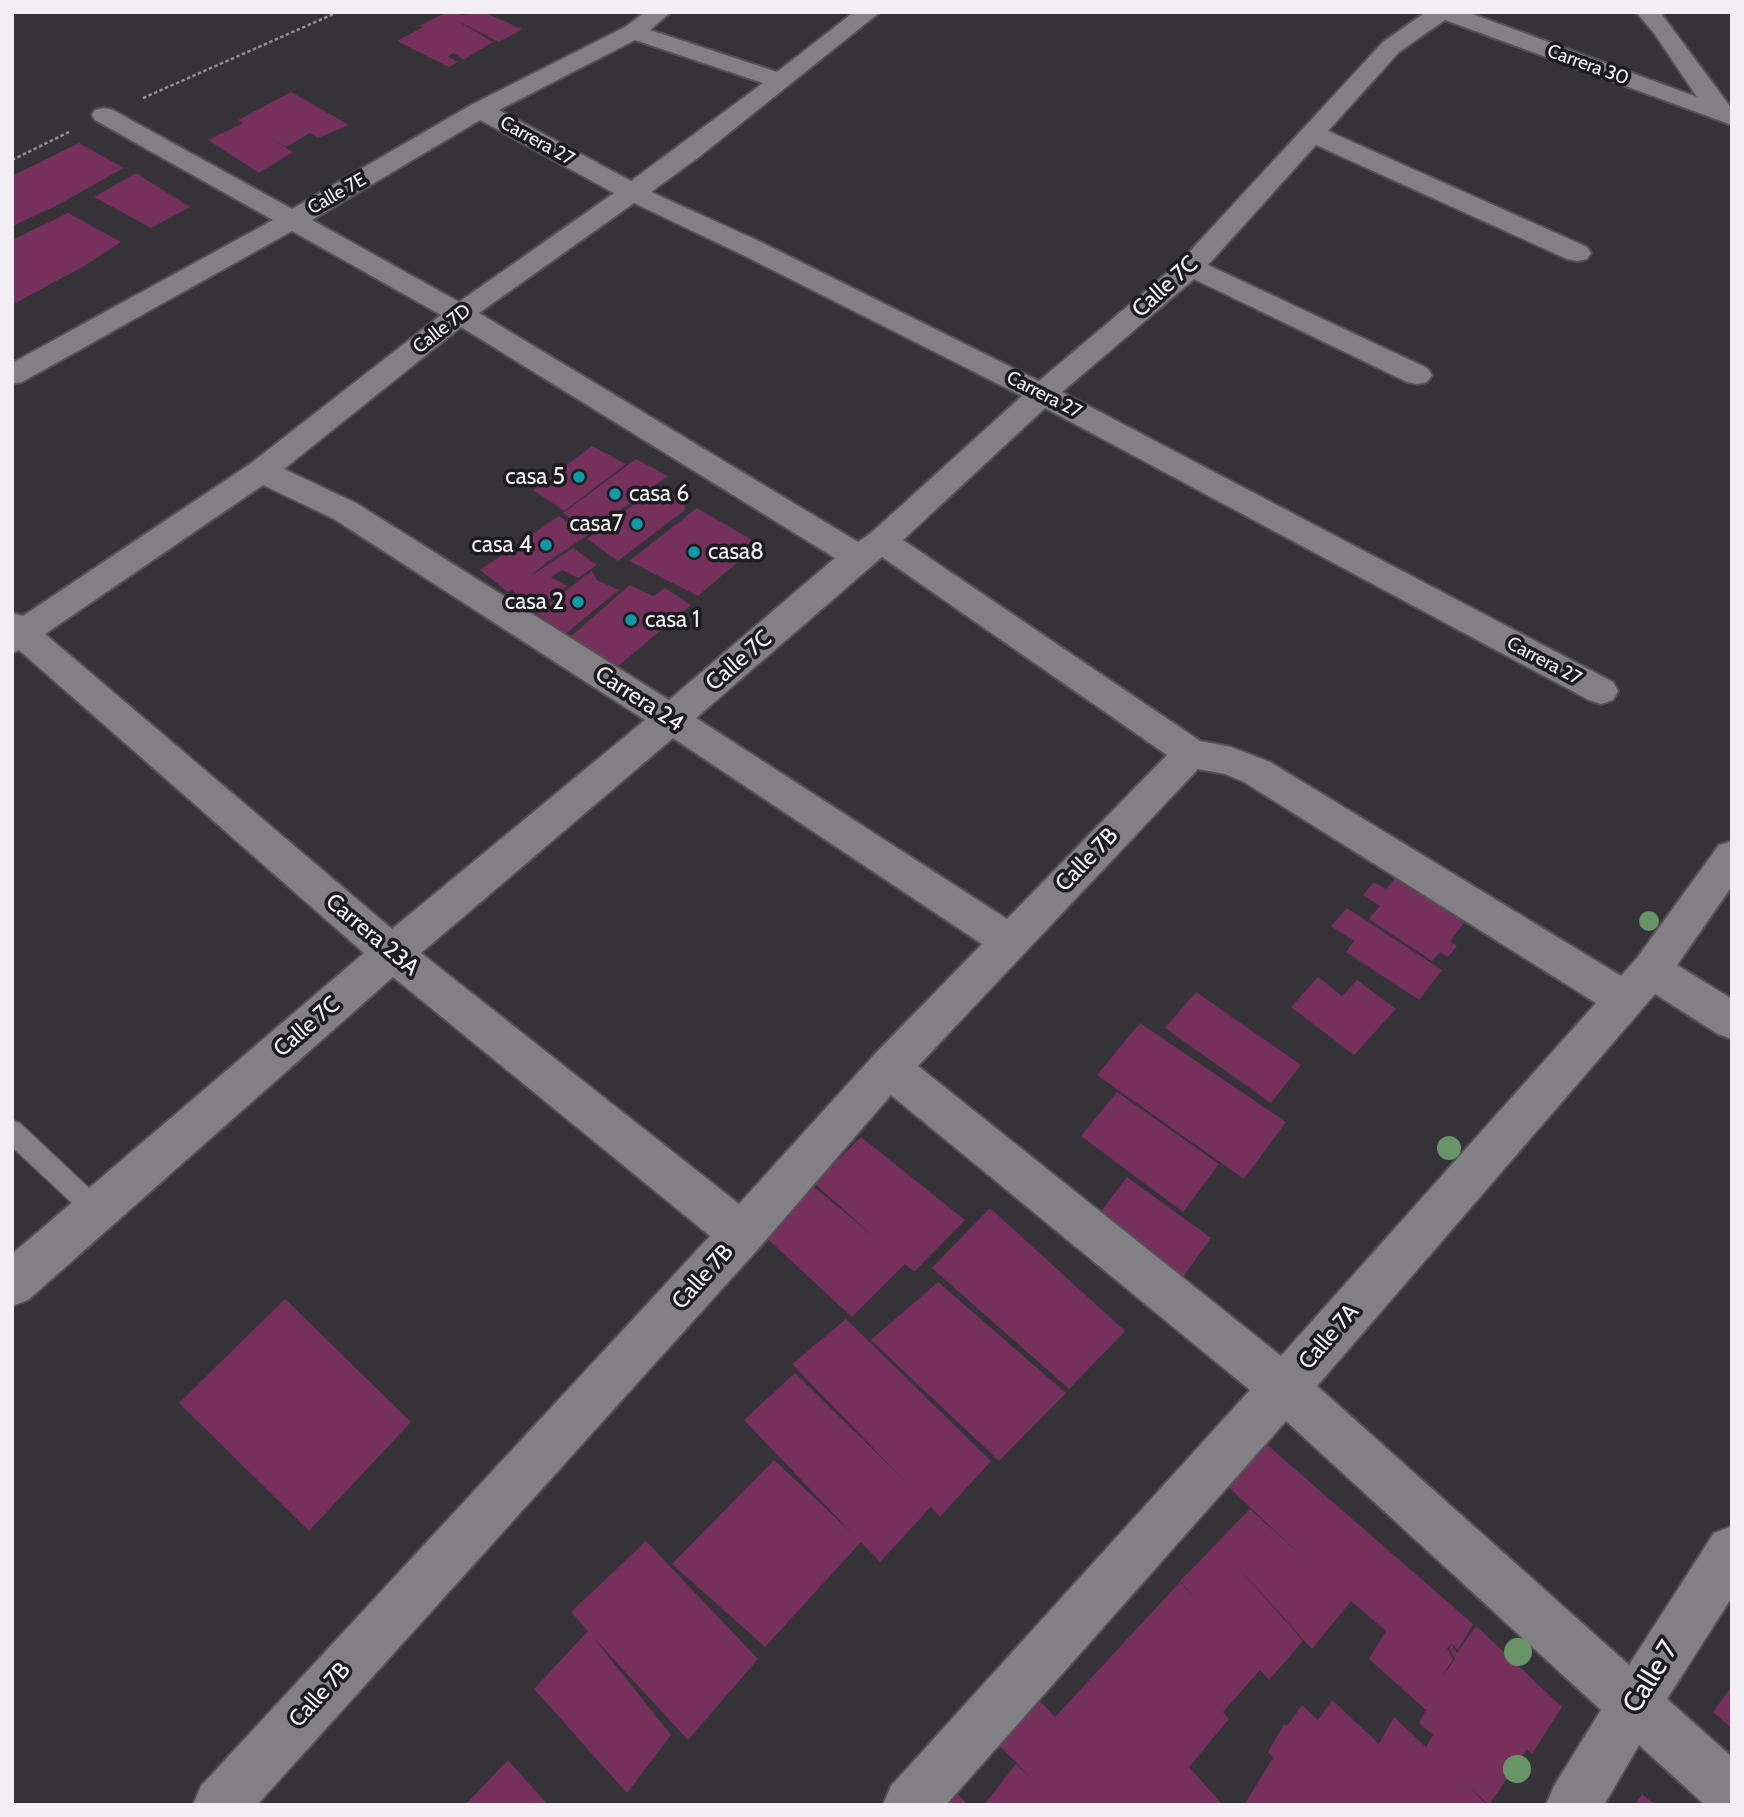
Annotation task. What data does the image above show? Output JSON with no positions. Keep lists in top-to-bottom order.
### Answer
{
  "streets": {
    "street": [
      "Carrera 30",
      "Carrera 27",
      "Calle 7E",
      "Calle 7C",
      "Calle 7D",
      "Carrera 24",
      "Calle 7B",
      "Carrera 23A",
      "Calle 7A",
      "Calle 7"
    ]
  },
  "crossings": [
    ["Carrera 30", "Calle 7C"],
    ["Carrera 27", "Calle 7E"],
    ["Carrera 27", "Calle 7C"],
    ["Carrera 27", "Calle 7D"],
    ["Calle 7C", "Carrera 24"],
    ["Calle 7C", "Carrera 23A"],
    ["Calle 7D", "Carrera 24"],
    ["Calle 7D", "Carrera 23A"],
    ["Carrera 24", "Calle 7B"],
    ["Calle 7B", "Carrera 23A"]
  ],
  "places": [
    "casa 5",
    "casa 6",
    "casa7",
    "casa 4",
    "casa8",
    "casa 2",
    "casa 1"
  ]
}
